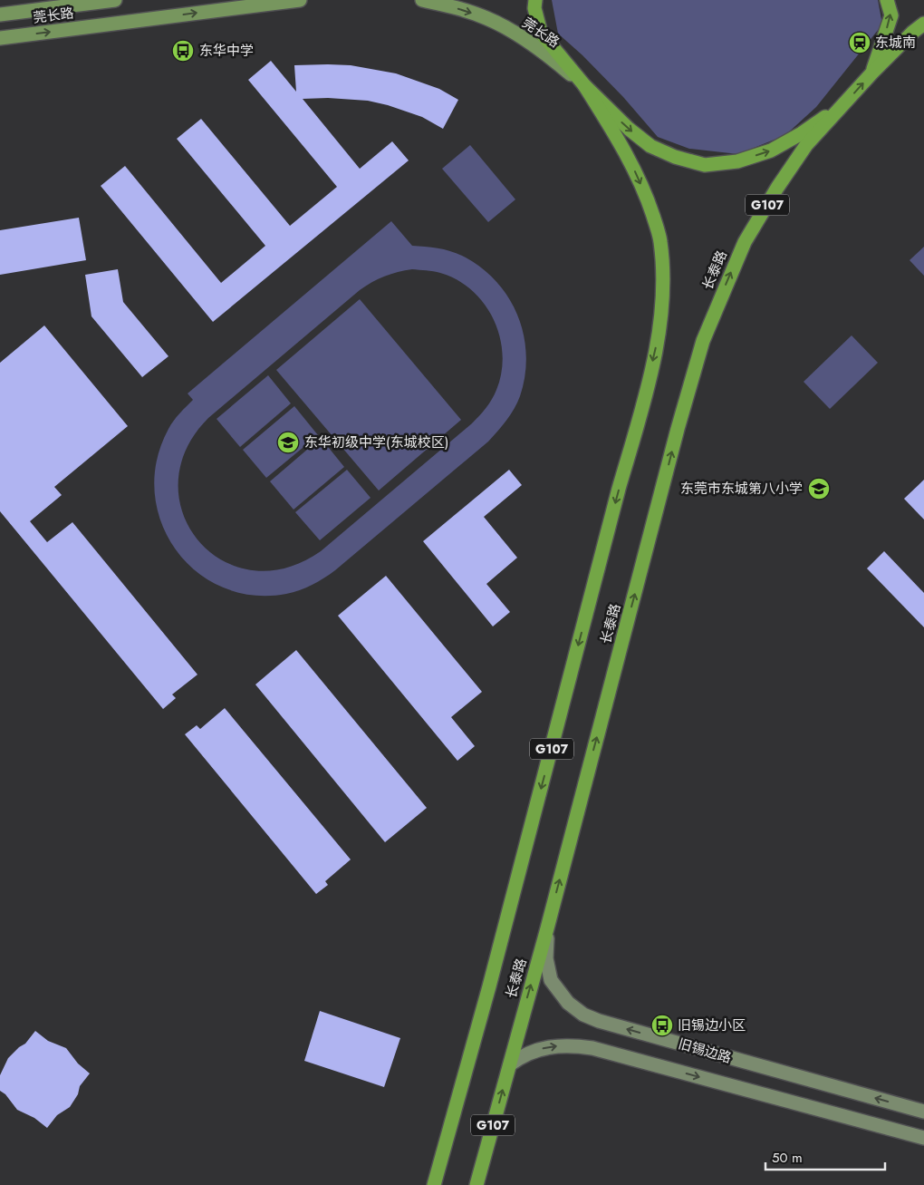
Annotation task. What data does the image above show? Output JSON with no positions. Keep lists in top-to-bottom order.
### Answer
{
  "streets": {
    "highway": ["G107", "长泰路"],
    "main road": ["莞长路"],
    "street": ["旧锡边路"]
  },
  "crossings": [
    ["莞长路", "G107"],
    ["莞长路", "长泰路"],
    ["G107", "长泰路"],
    ["长泰路", "旧锡边路"]
  ],
  "one_way": ["莞长路"],
  "places": {
    "station": ["东城南"],
    "bus stop": ["东华中学", "旧锡边小区"],
    "school or university": ["东华初级中学(东城校区)", "东莞市东城第八小学"]
  },
  "scale_bar": "50 m"
}
